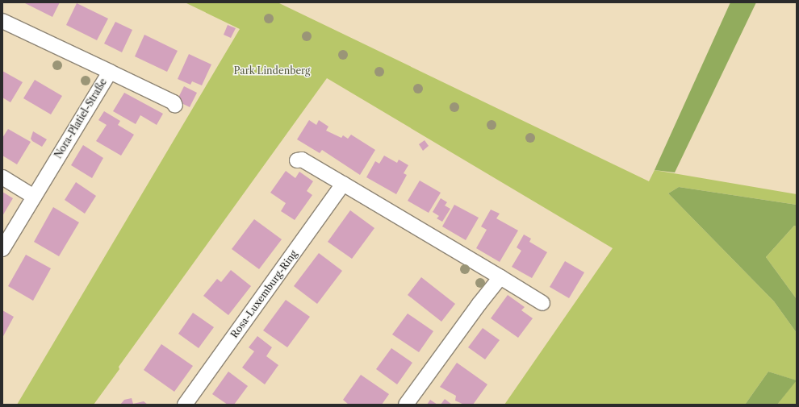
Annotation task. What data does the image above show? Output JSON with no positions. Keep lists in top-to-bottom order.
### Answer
{
  "streets": {
    "street": ["Nora-Platiel-Straße", "Rosa-Luxemburg-Ring"]
  },
  "parks": ["Park Lindenberg"]
}
